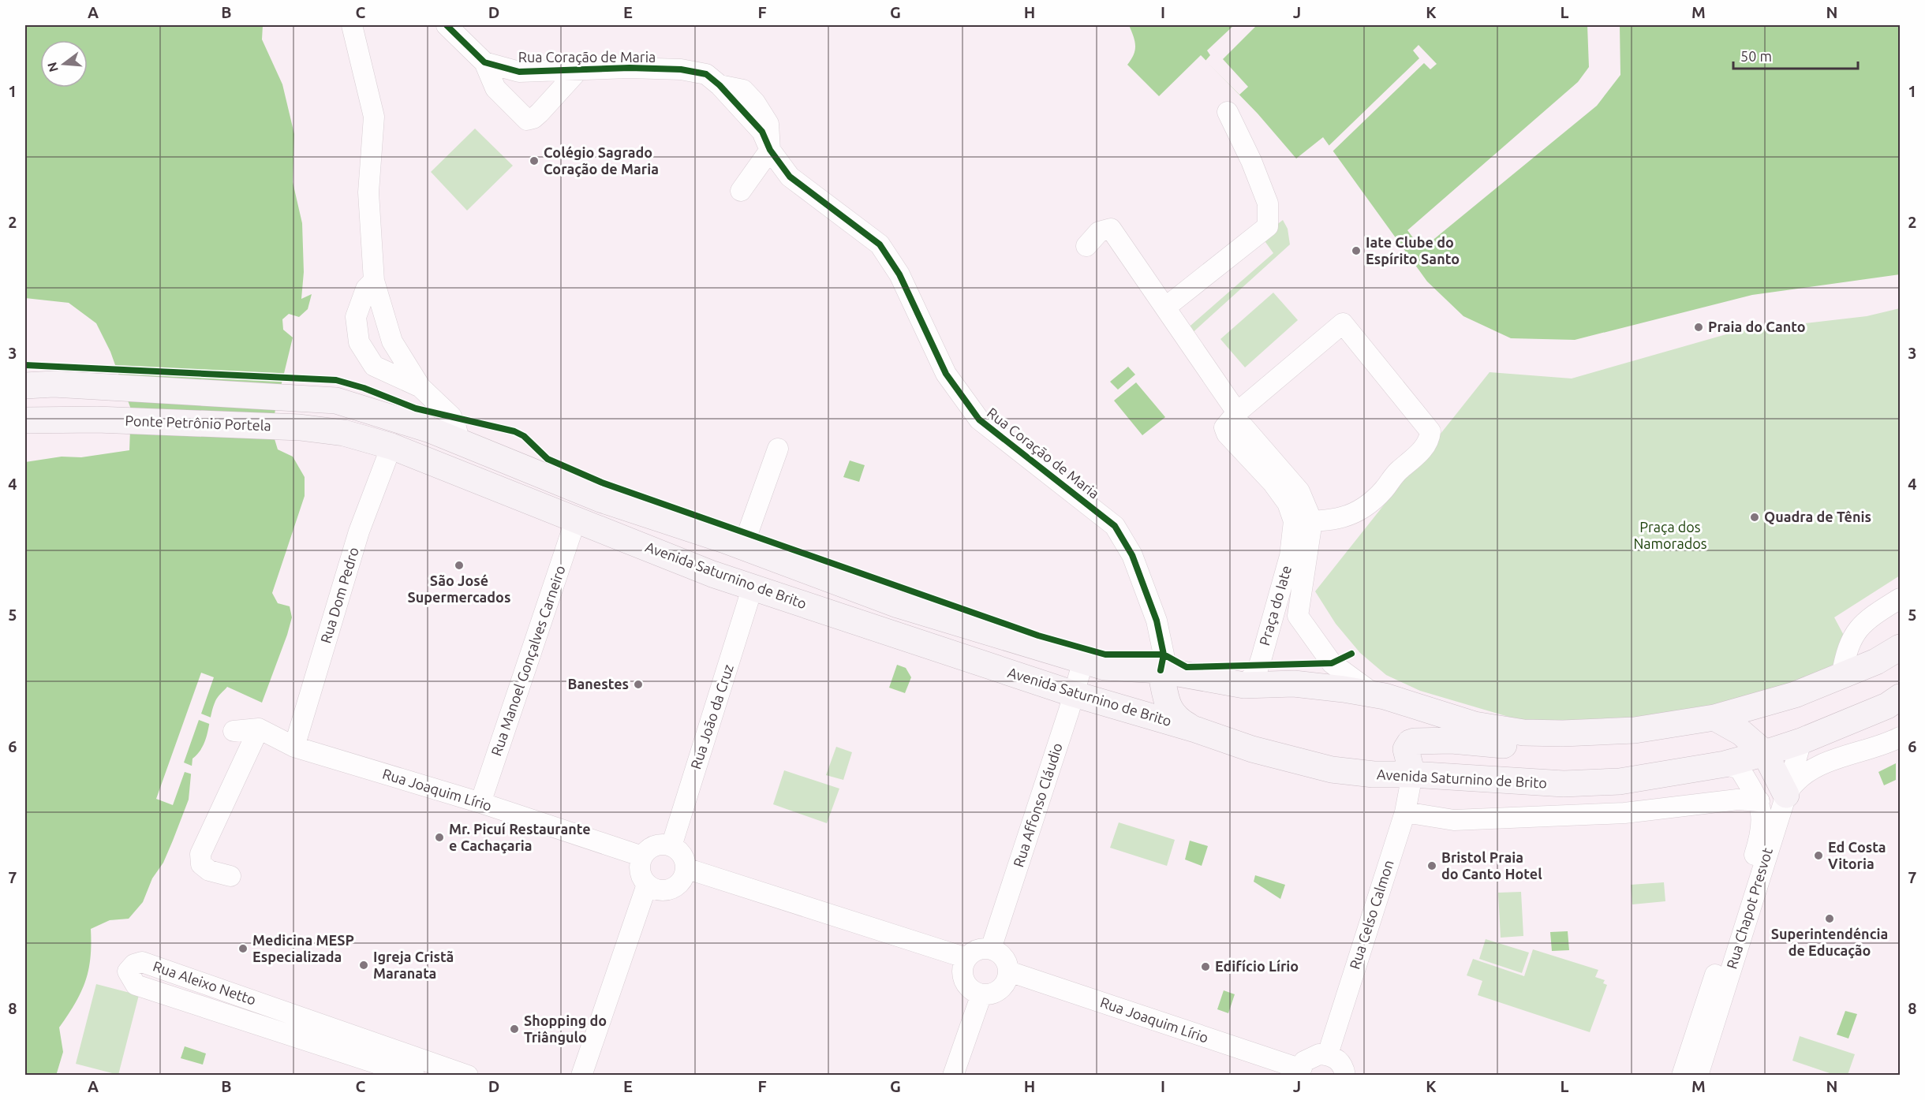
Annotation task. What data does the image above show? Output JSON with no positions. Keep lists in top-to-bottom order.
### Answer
{
  "streets": {
    "main road": ["Ponte Petrônio Portela", "Avenida Saturnino de Brito"],
    "street": [
      "Rua Coração de Maria",
      "Rua Dom Pedro",
      "Praça do Iate",
      "Rua Manoel Gonçalves Carneiro",
      "Rua João da Cruz",
      "Rua Joaquim Lírio",
      "Rua Affonso Cláudio",
      "Rua Chapot Presvot",
      "Rua Celso Calmon",
      "Rua Aleixo Netto"
    ]
  },
  "crossings": [
    ["Ponte Petrônio Portela", "Avenida Saturnino de Brito"],
    ["Avenida Saturnino de Brito", "Rua Dom Pedro"],
    ["Avenida Saturnino de Brito", "Rua Manoel Gonçalves Carneiro"],
    ["Avenida Saturnino de Brito", "Rua João da Cruz"],
    ["Avenida Saturnino de Brito", "Rua Affonso Cláudio"],
    ["Avenida Saturnino de Brito", "Rua Chapot Presvot"],
    ["Avenida Saturnino de Brito", "Rua Celso Calmon"],
    ["Rua Dom Pedro", "Rua Joaquim Lírio"],
    ["Rua Manoel Gonçalves Carneiro", "Rua Joaquim Lírio"],
    ["Rua João da Cruz", "Rua Joaquim Lírio"],
    ["Rua Joaquim Lírio", "Rua Affonso Cláudio"]
  ],
  "parks": ["Praça dos Namorados"],
  "places": [
    "Colégio Sagrado Coração de Maria",
    "Iate Clube do Espírito Santo",
    "Praia do Canto",
    "Quadra de Tênis",
    "São José Supermercados",
    "Banestes",
    "Mr. Picuí Restaurante e Cachaçaria",
    "Ed Costa Vitoria",
    "Bristol Praia do Canto Hotel",
    "Superintendéncia de Educação",
    "Medicina MESP Especializada",
    "Igreja Cristã Maranata",
    "Edifício Lírio",
    "Shopping do Triângulo"
  ],
  "scale_bar": "50 m",
  "north": "left",
  "grid": {
    "columns": [
      "A",
      "B",
      "C",
      "D",
      "E",
      "F",
      "G",
      "H",
      "I",
      "J",
      "K",
      "L",
      "M",
      "N"
    ],
    "rows": [
      "1",
      "2",
      "3",
      "4",
      "5",
      "6",
      "7",
      "8"
    ]
  }
}
